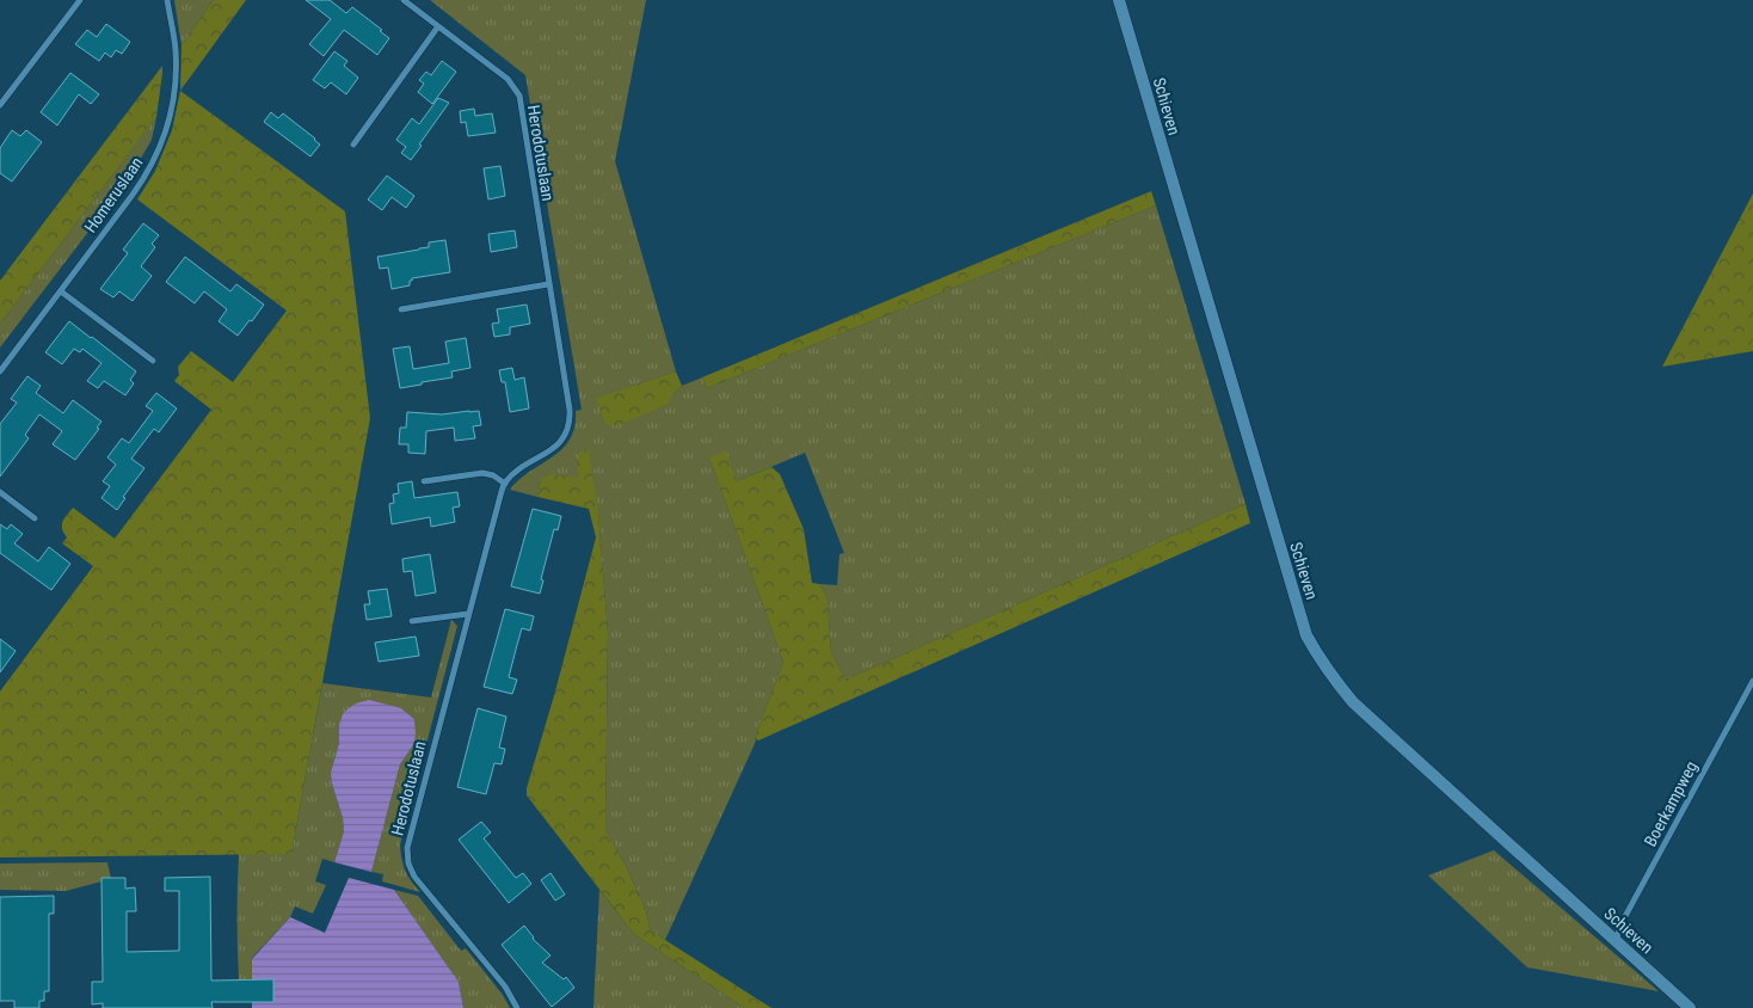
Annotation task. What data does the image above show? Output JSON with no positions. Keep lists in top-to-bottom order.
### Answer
{
  "streets": {
    "street": [
      "Schieven",
      "Herodotuslaan",
      "Homeruslaan",
      "Boerkampweg"
    ]
  },
  "crossings": [
    ["Schieven", "Boerkampweg"]
  ]
}
